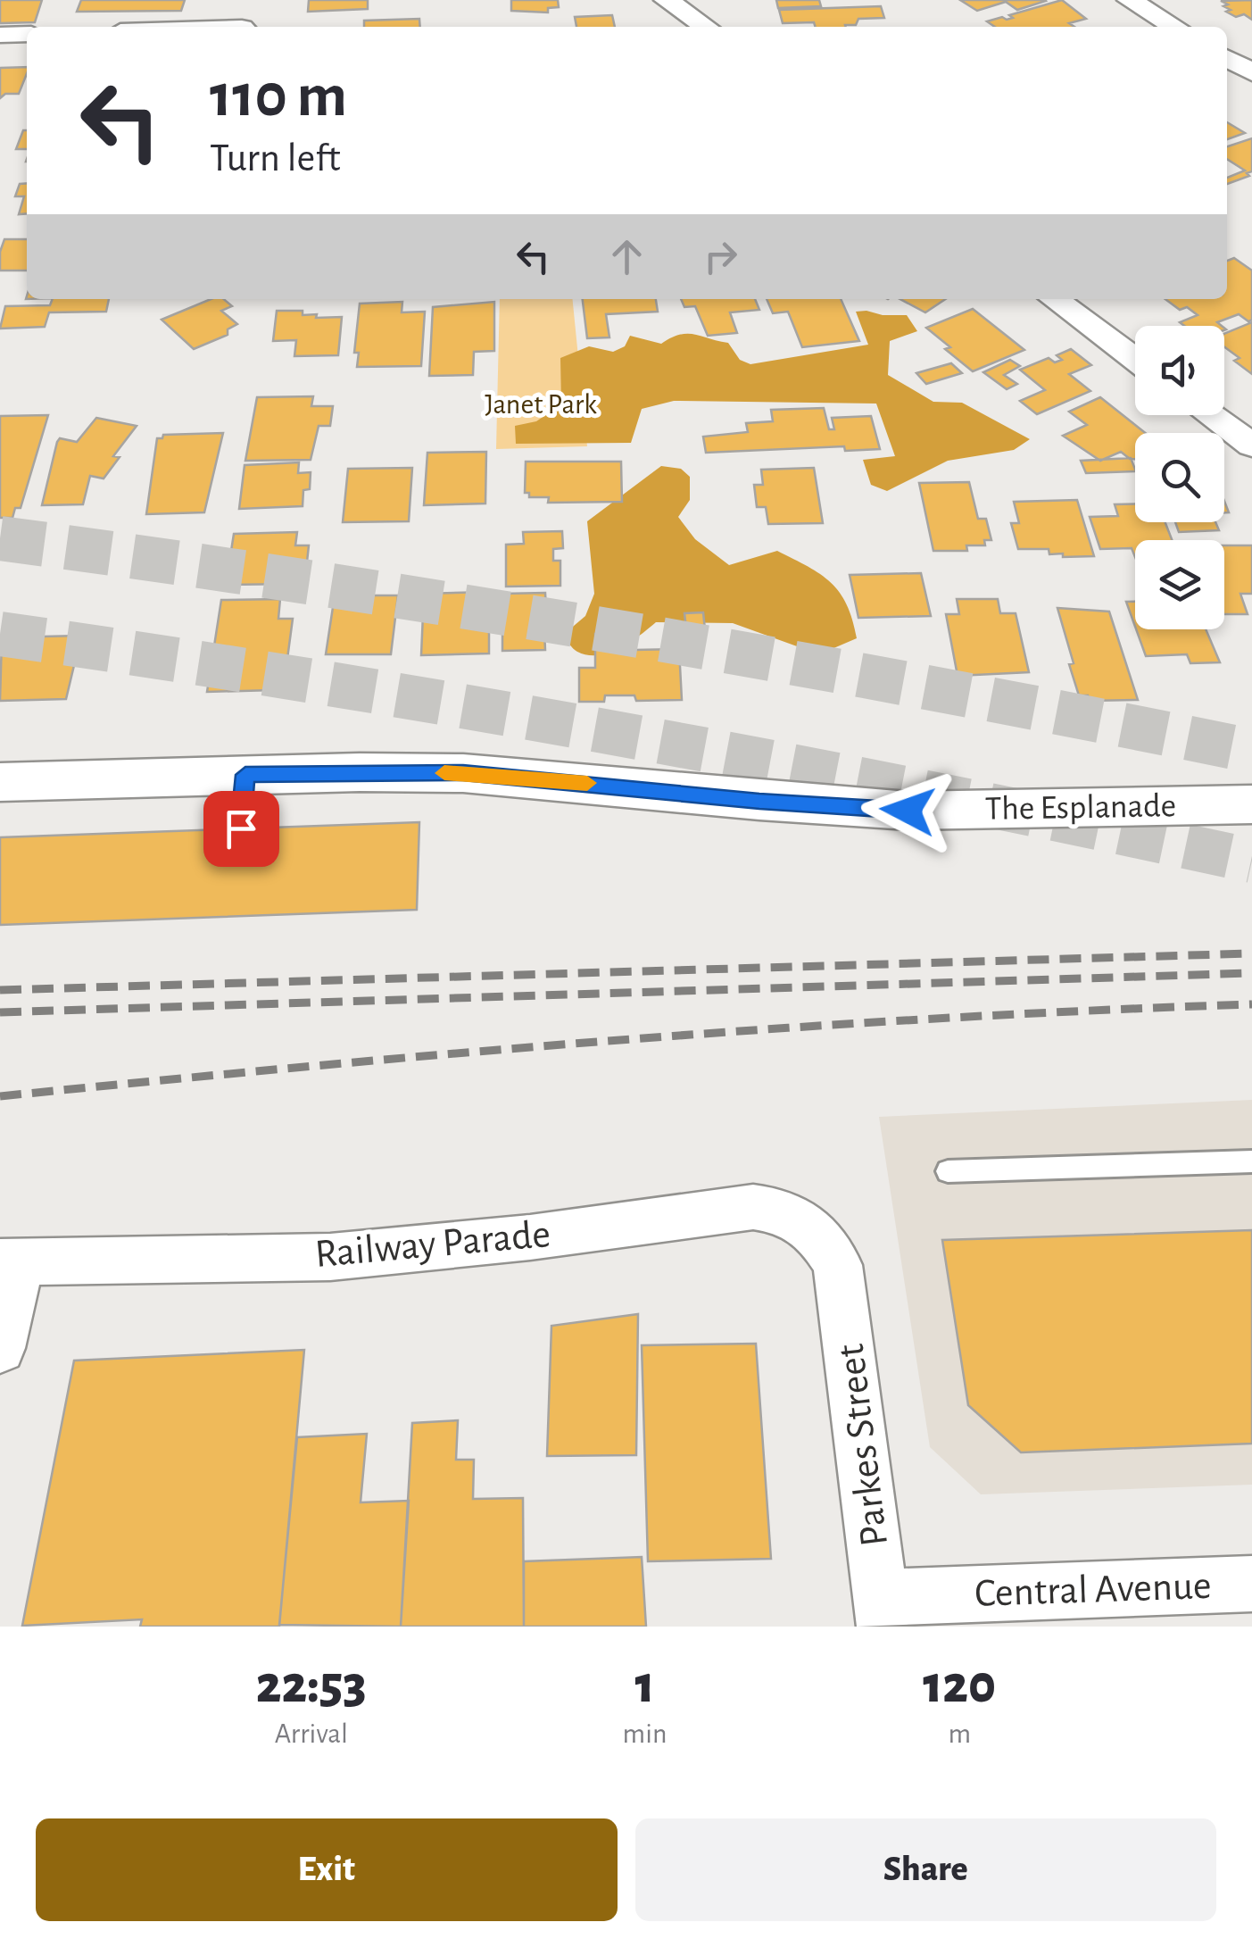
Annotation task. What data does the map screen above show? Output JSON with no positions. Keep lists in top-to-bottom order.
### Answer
{
  "streets": {
    "main road": ["The Esplanade"],
    "street": ["Railway Parade", "Parkes Street", "Central Avenue"]
  },
  "crossings": [
    ["Railway Parade", "Parkes Street"],
    ["Parkes Street", "Central Avenue"]
  ],
  "parks": ["Janet Park"],
  "page": {
    "turn": ["110 m", "Turn left"],
    "eta": [
      "22:53",
      "Arrival",
      "1",
      "min",
      "120",
      "m"
    ],
    "buttons": ["Exit", "Share"]
  }
}
